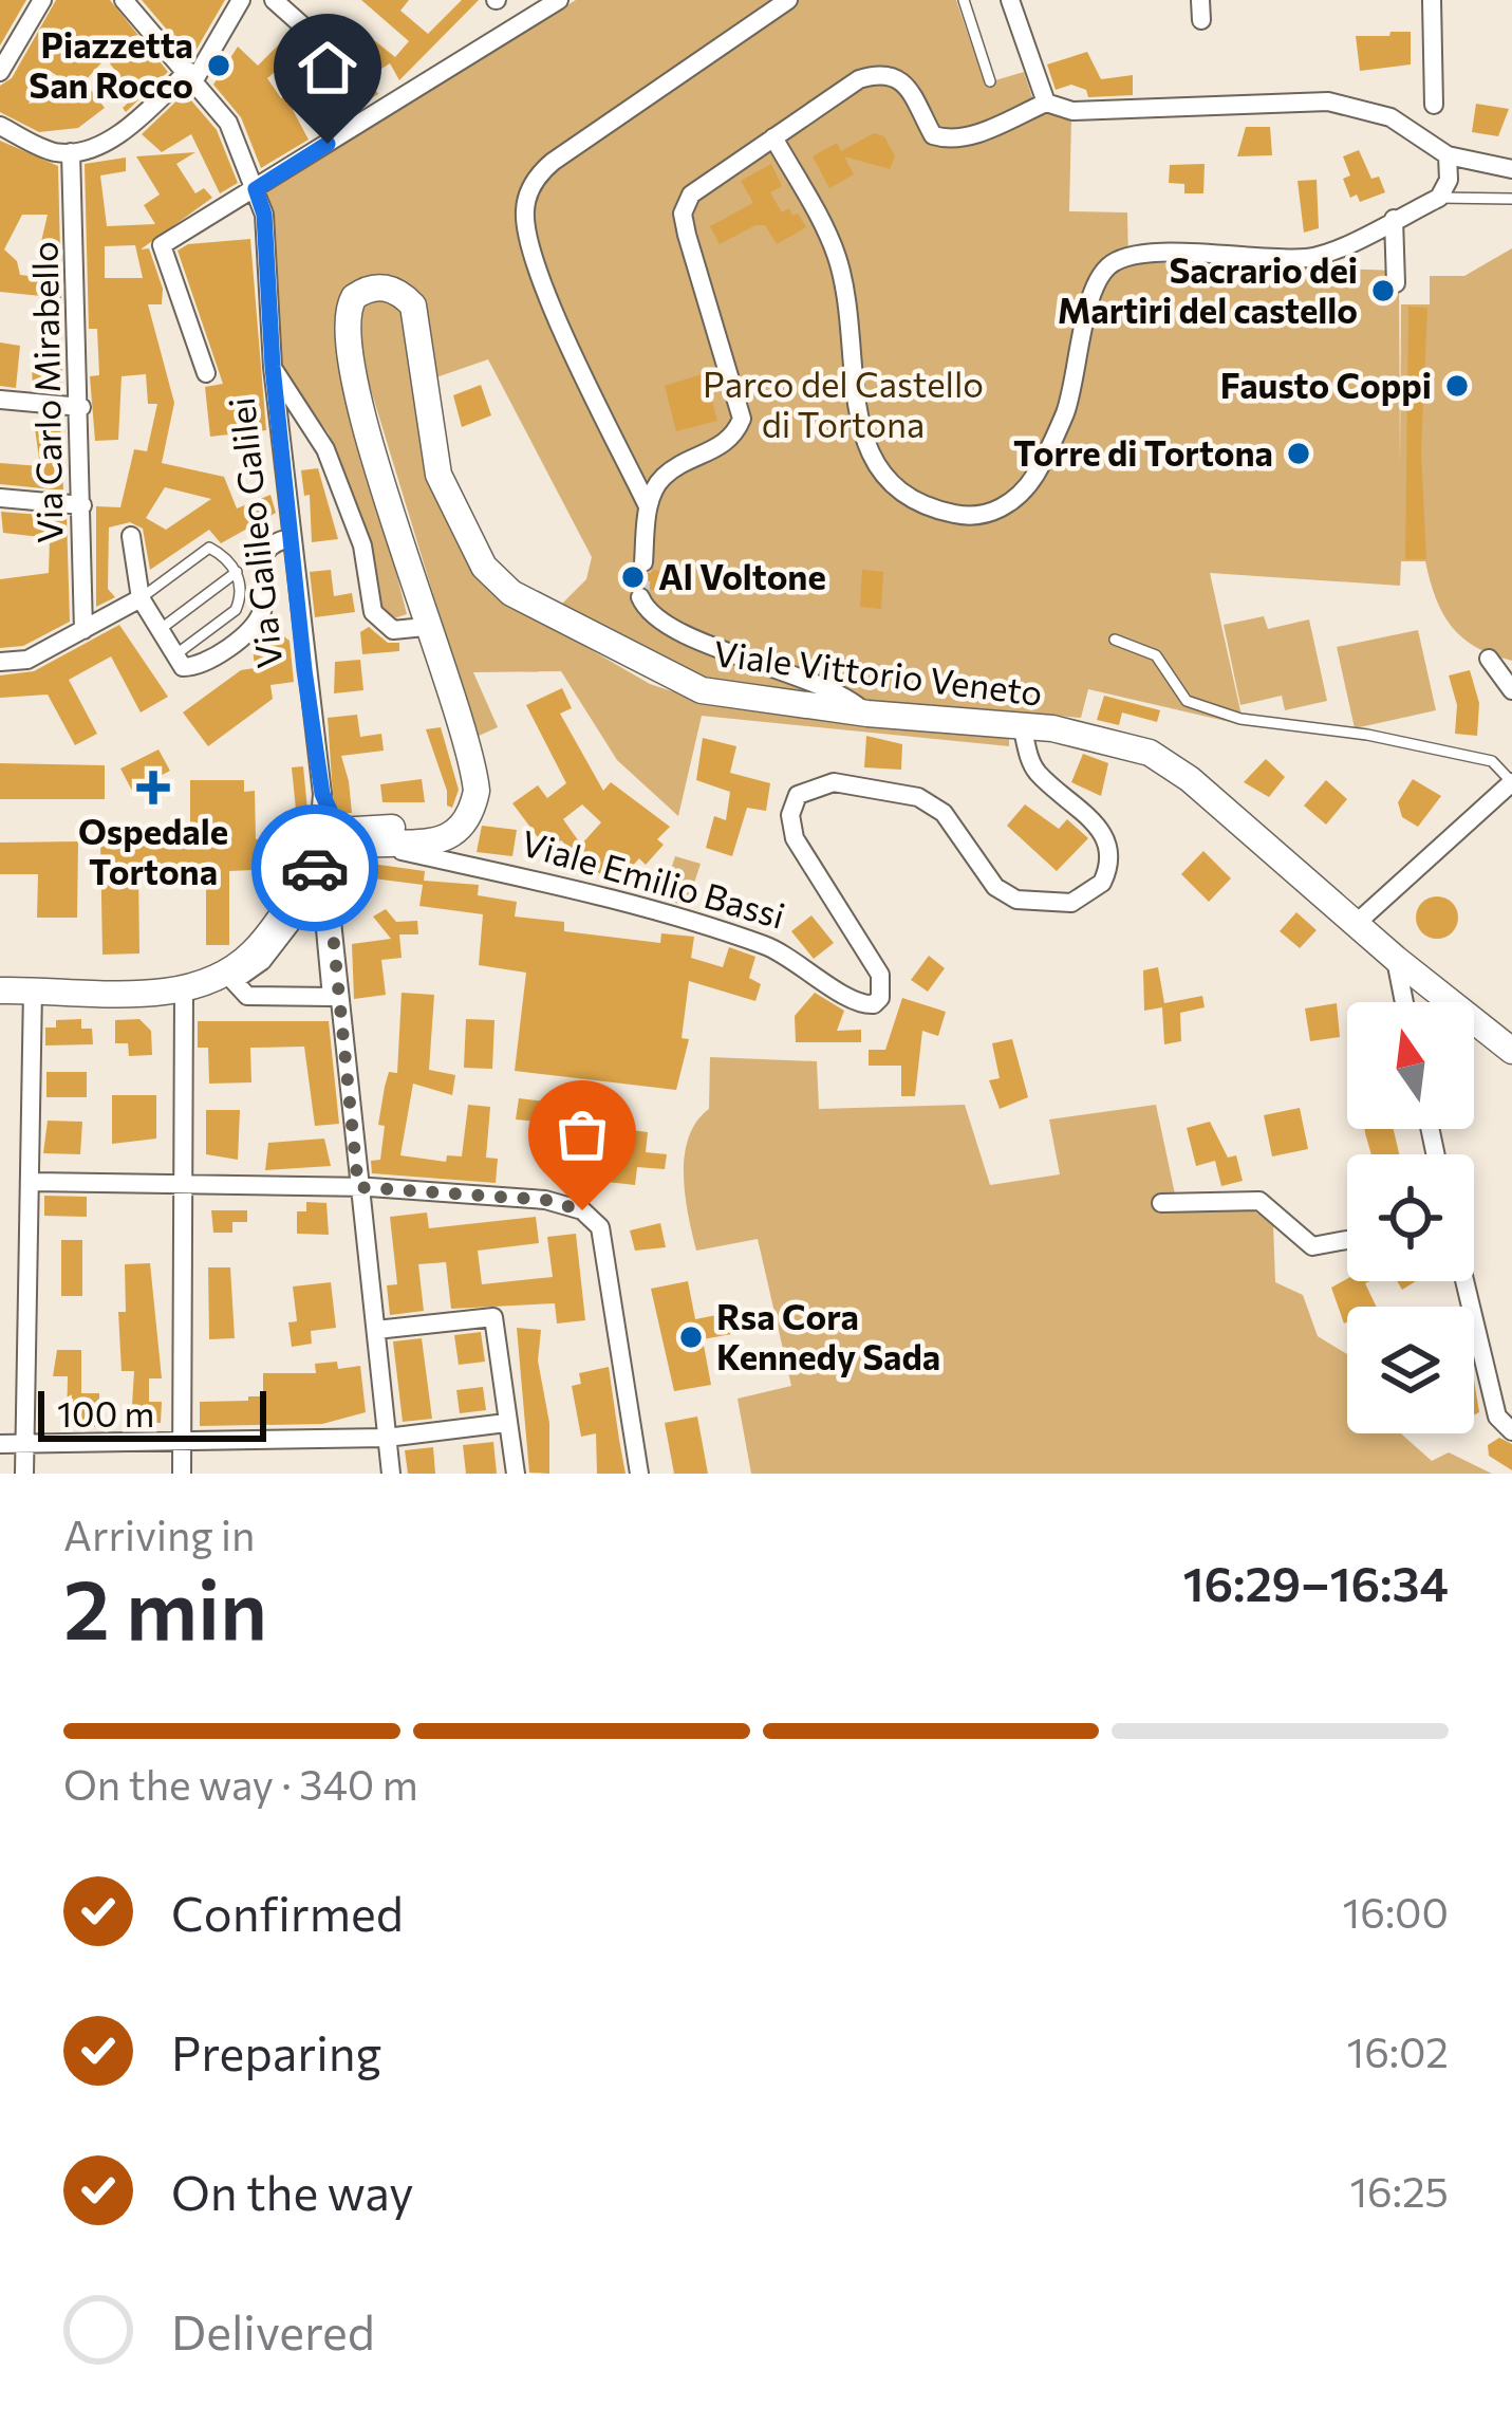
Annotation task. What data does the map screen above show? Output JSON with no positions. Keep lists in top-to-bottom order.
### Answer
{
  "streets": {
    "street": [
      "Via Carlo Mirabello",
      "Via Galileo Galilei",
      "Viale Vittorio Veneto",
      "Viale Emilio Bassi"
    ]
  },
  "crossings": [
    ["Via Galileo Galilei", "Viale Vittorio Veneto"],
    ["Via Galileo Galilei", "Viale Emilio Bassi"],
    ["Viale Vittorio Veneto", "Viale Emilio Bassi"]
  ],
  "parks": ["Parco del Castello di Tortona"],
  "places": {
    "other": [
      "Piazzetta San Rocco",
      "Sacrario dei Martiri del castello",
      "Fausto Coppi",
      "Torre di Tortona",
      "Al Voltone",
      "Rsa Cora Kennedy Sada"
    ],
    "health": ["Ospedale Tortona"]
  },
  "scale_bar": "100 m",
  "north": "top",
  "page": {
    "scale": "100 m",
    "heading": ["2 min", "Arriving in", "16:29–16:34"],
    "bar": "On the way · 340 m",
    "list": [
      ["Confirmed", "16:00"],
      ["Preparing", "16:02"],
      ["On the way", "16:25"],
      "Delivered"
    ]
  }
}
